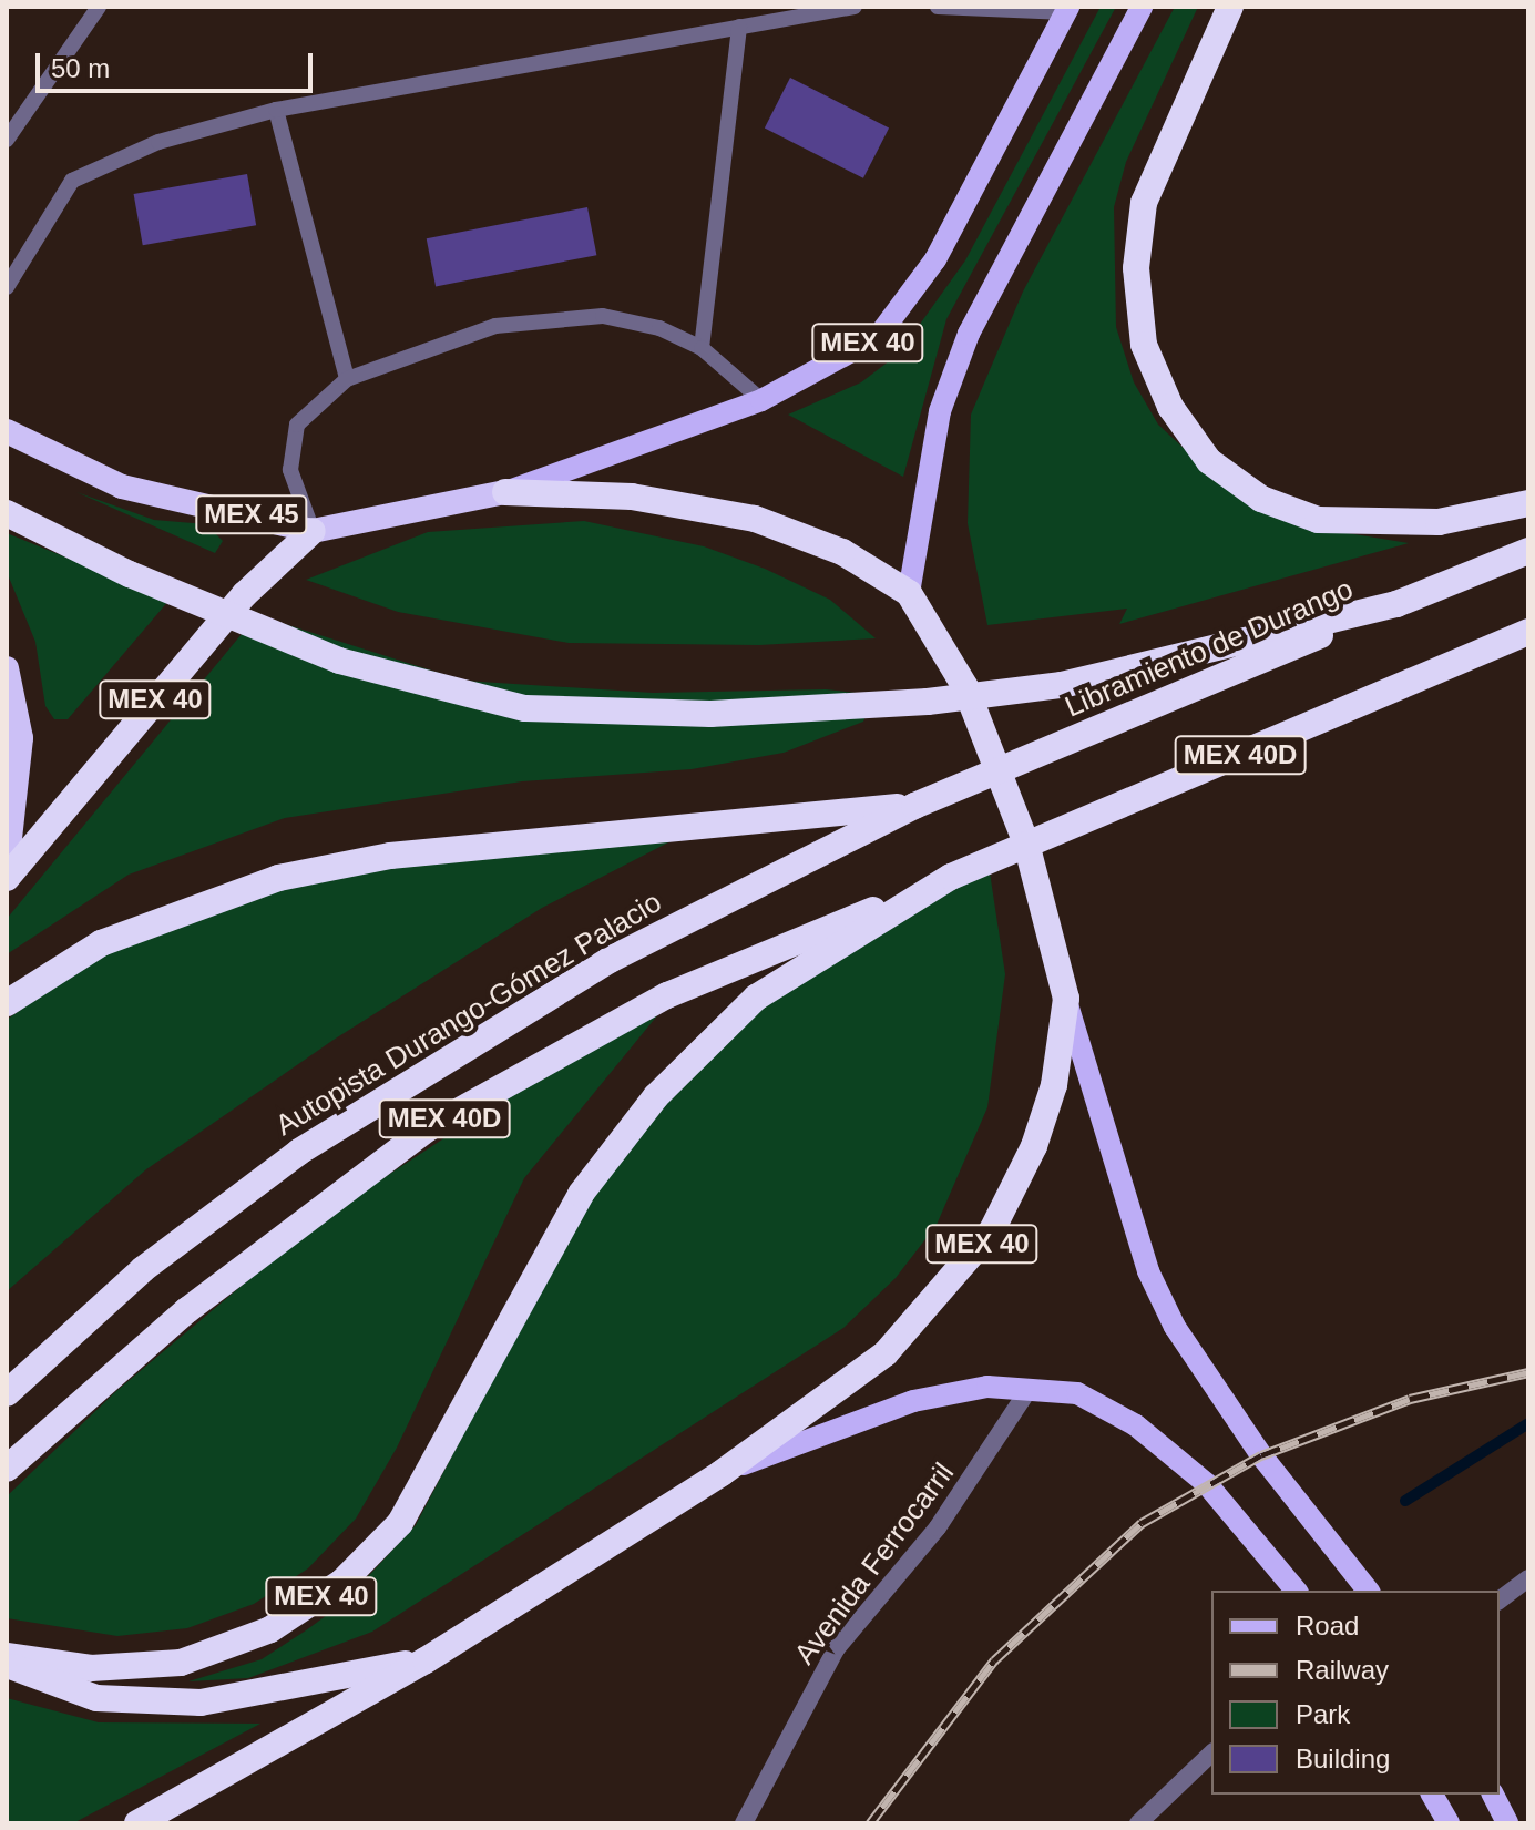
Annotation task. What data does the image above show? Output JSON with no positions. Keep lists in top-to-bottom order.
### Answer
{
  "streets": {
    "highway": [
      "MEX 40",
      "MEX 45",
      "Libramiento de Durango",
      "MEX 40D",
      "Autopista Durango-Gómez Palacio"
    ],
    "street": ["Avenida Ferrocarril"]
  },
  "crossings": [
    ["MEX 40", "MEX 45"],
    ["MEX 40", "MEX 40D"],
    ["MEX 40", "Avenida Ferrocarril"],
    ["Libramiento de Durango", "Autopista Durango-Gómez Palacio"]
  ],
  "legend": [
    "Road",
    "Railway",
    "Park",
    "Building"
  ],
  "scale_bar": "50 m"
}
